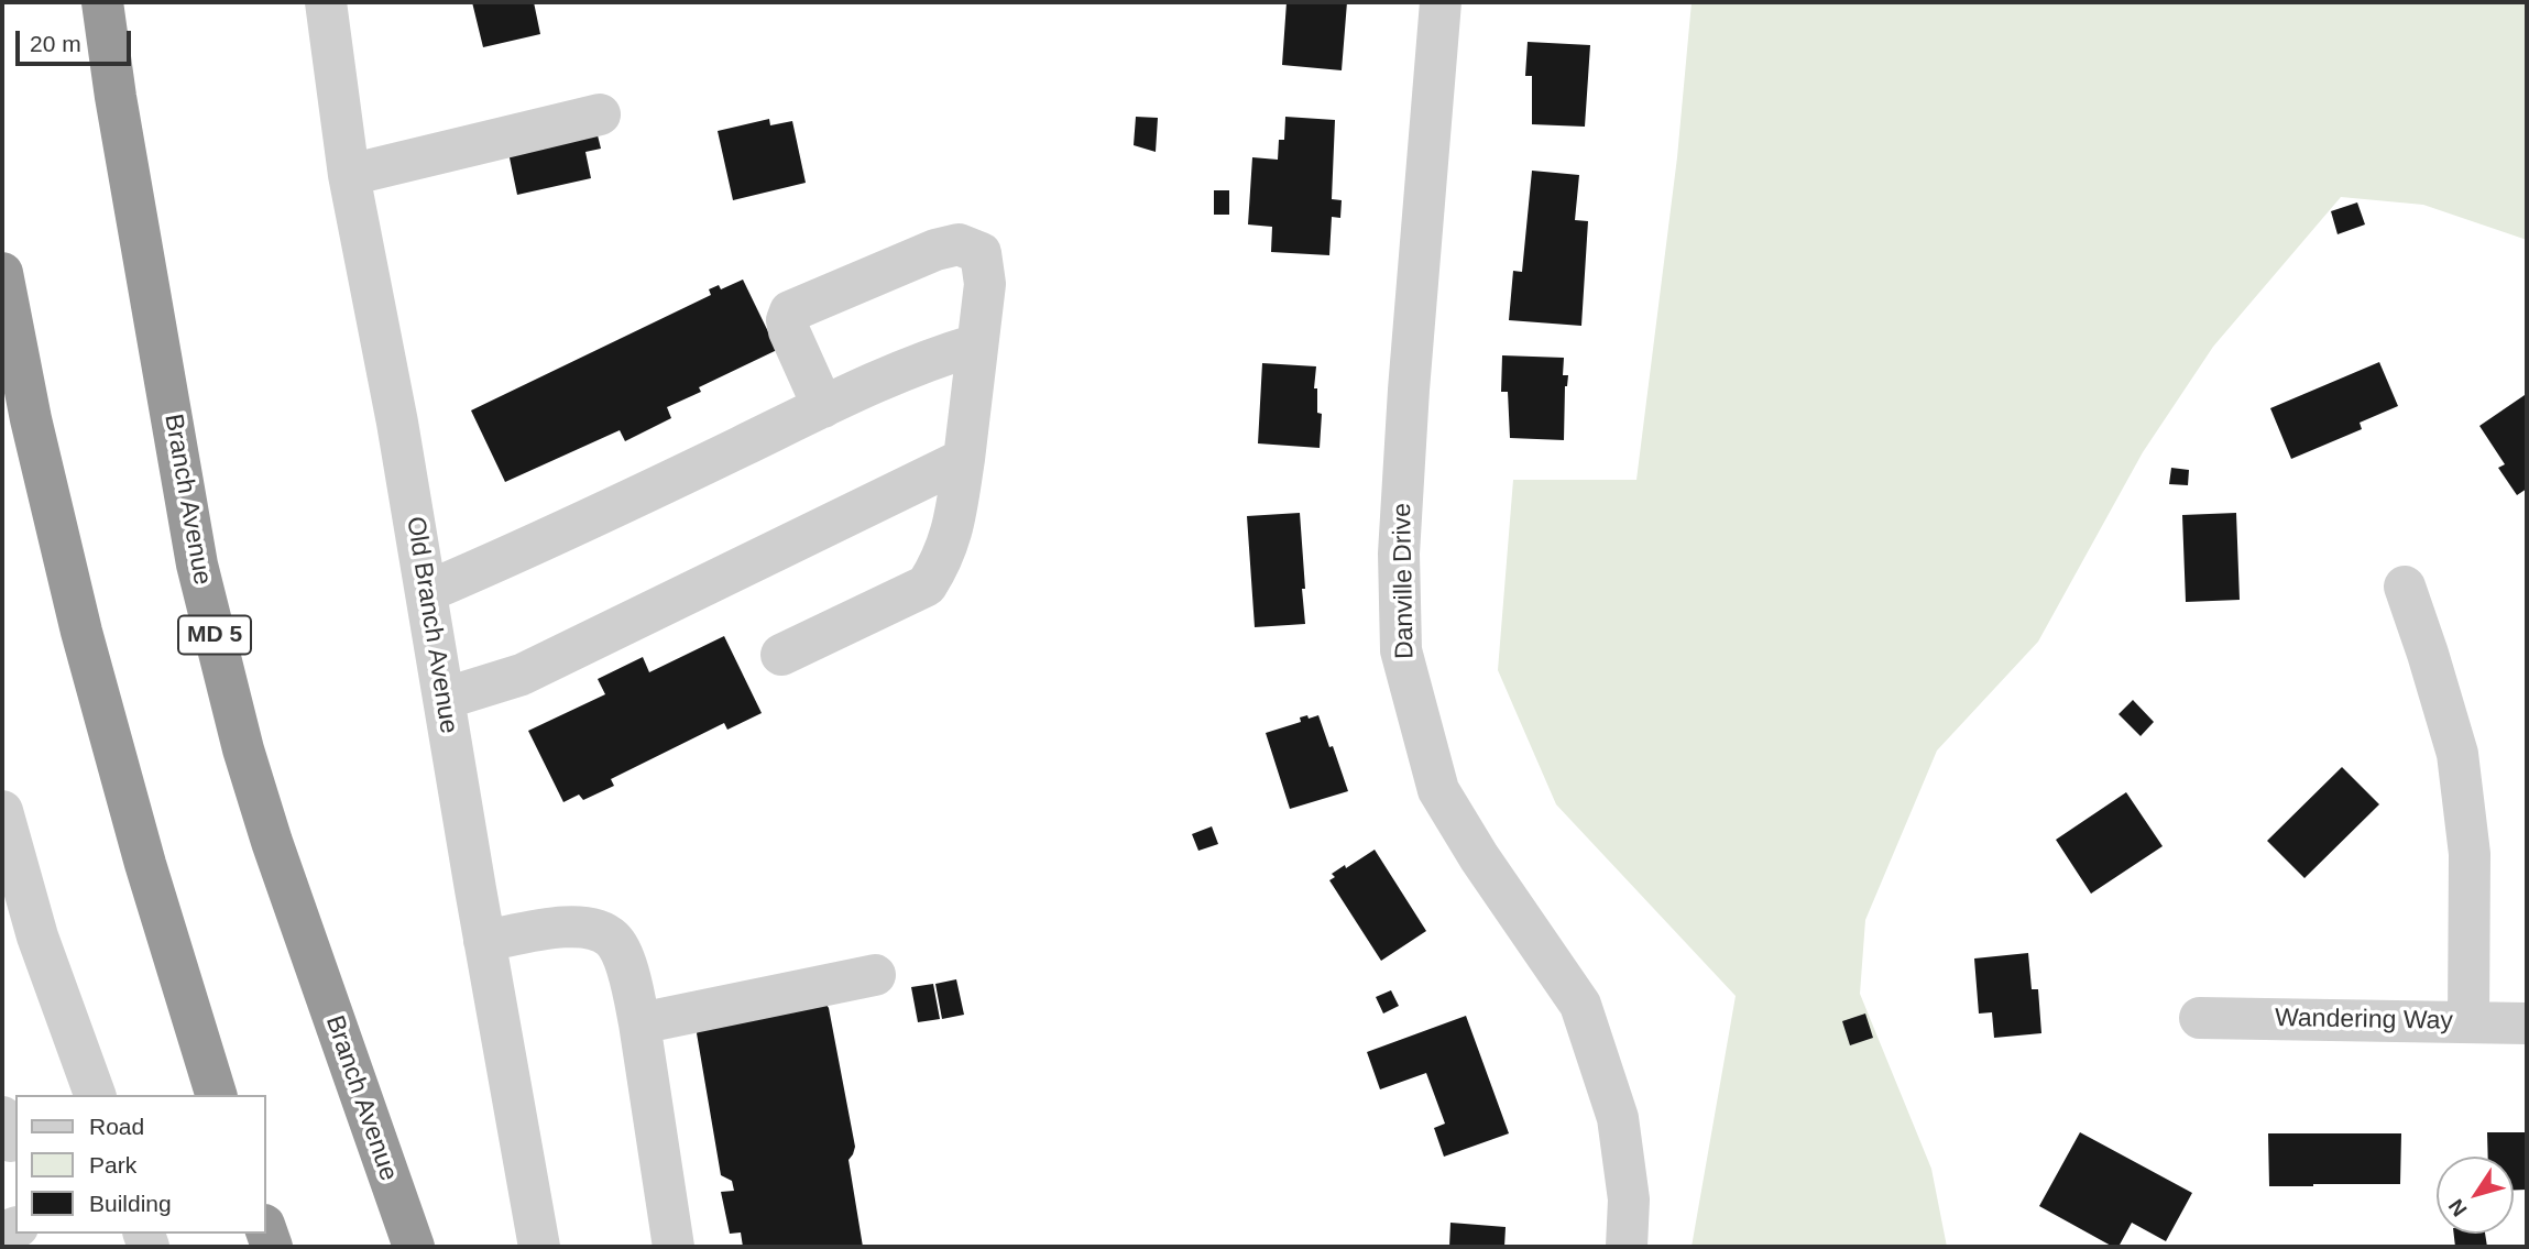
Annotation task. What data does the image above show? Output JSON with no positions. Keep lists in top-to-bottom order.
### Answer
{
  "streets": {
    "highway": ["Branch Avenue", "MD 5"],
    "street": ["Danville Drive", "Old Branch Avenue", "Wandering Way"]
  },
  "legend": ["Road", "Park", "Building"],
  "scale_bar": "20 m",
  "north": "bottom left"
}
